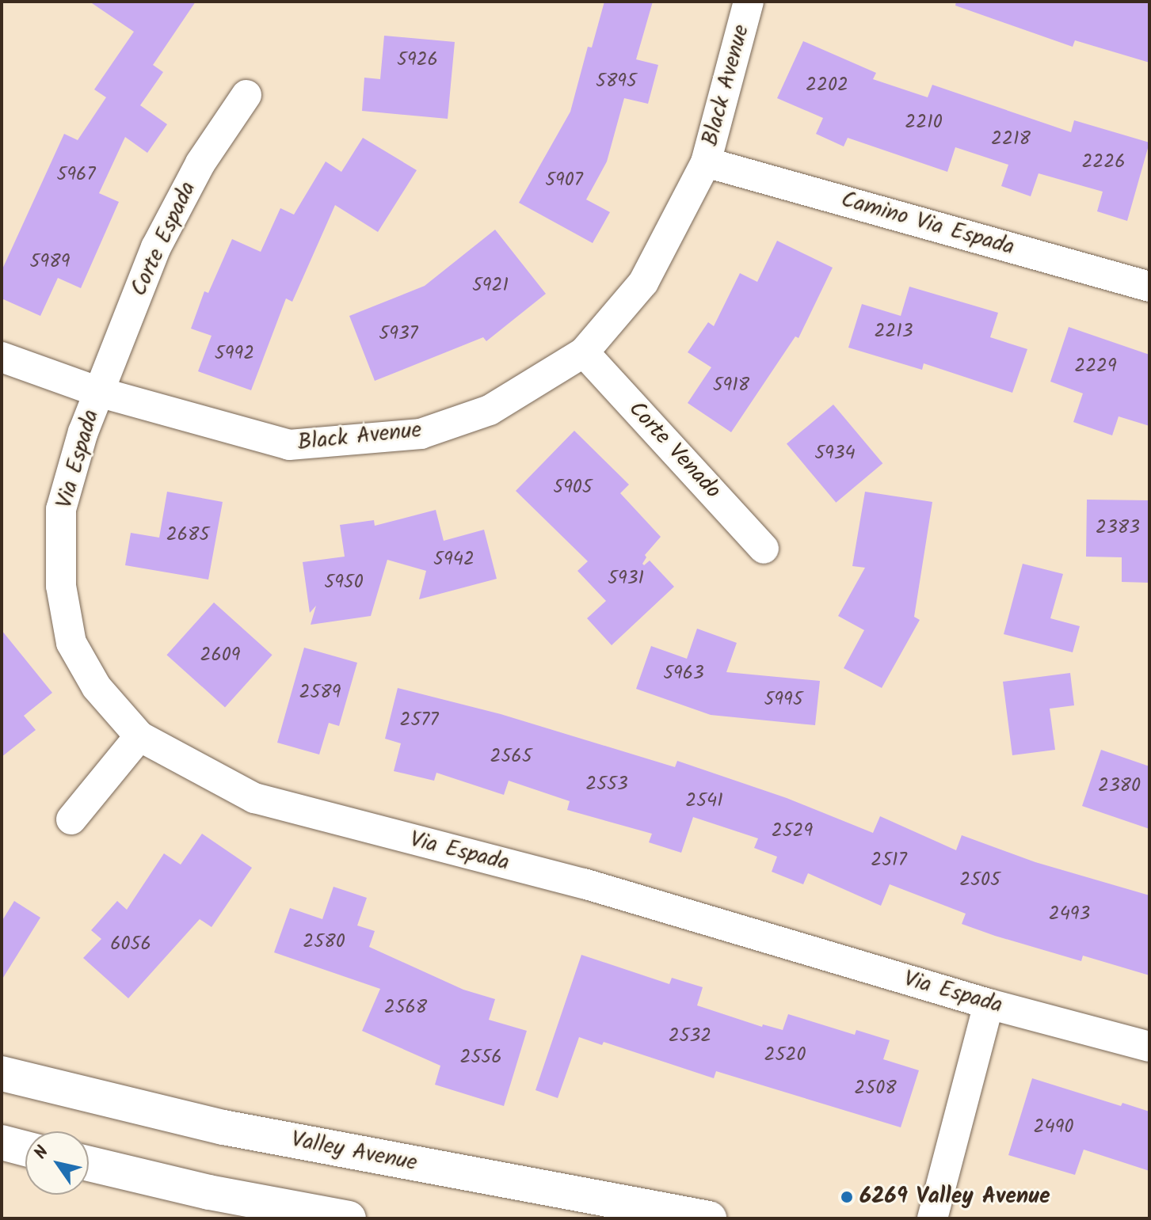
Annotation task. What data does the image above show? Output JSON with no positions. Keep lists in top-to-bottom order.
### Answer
{
  "streets": {
    "main road": ["Valley Avenue"],
    "street": [
      "Black Avenue",
      "Camino Via Espada",
      "Corte Espada",
      "Corte Venado",
      "Via Espada"
    ]
  },
  "crossings": [
    ["Black Avenue", "Camino Via Espada"],
    ["Black Avenue", "Corte Espada"],
    ["Black Avenue", "Corte Venado"],
    ["Black Avenue", "Via Espada"],
    ["Corte Espada", "Via Espada"]
  ],
  "places": ["6269 Valley Avenue"],
  "house_numbers": [
    "5926",
    "5895",
    "2202",
    "2210",
    "2218",
    "2226",
    "5967",
    "5907",
    "5989",
    "5921",
    "2213",
    "5937",
    "5992",
    "2229",
    "5918",
    "5934",
    "5905",
    "2383",
    "2685",
    "5942",
    "5931",
    "5950",
    "2609",
    "5963",
    "2589",
    "5995",
    "2577",
    "2565",
    "2553",
    "2380",
    "2541",
    "2529",
    "2517",
    "2505",
    "2493",
    "2580",
    "6056",
    "2568",
    "2532",
    "2520",
    "2556",
    "2508",
    "2490"
  ],
  "north": "top left"
}
